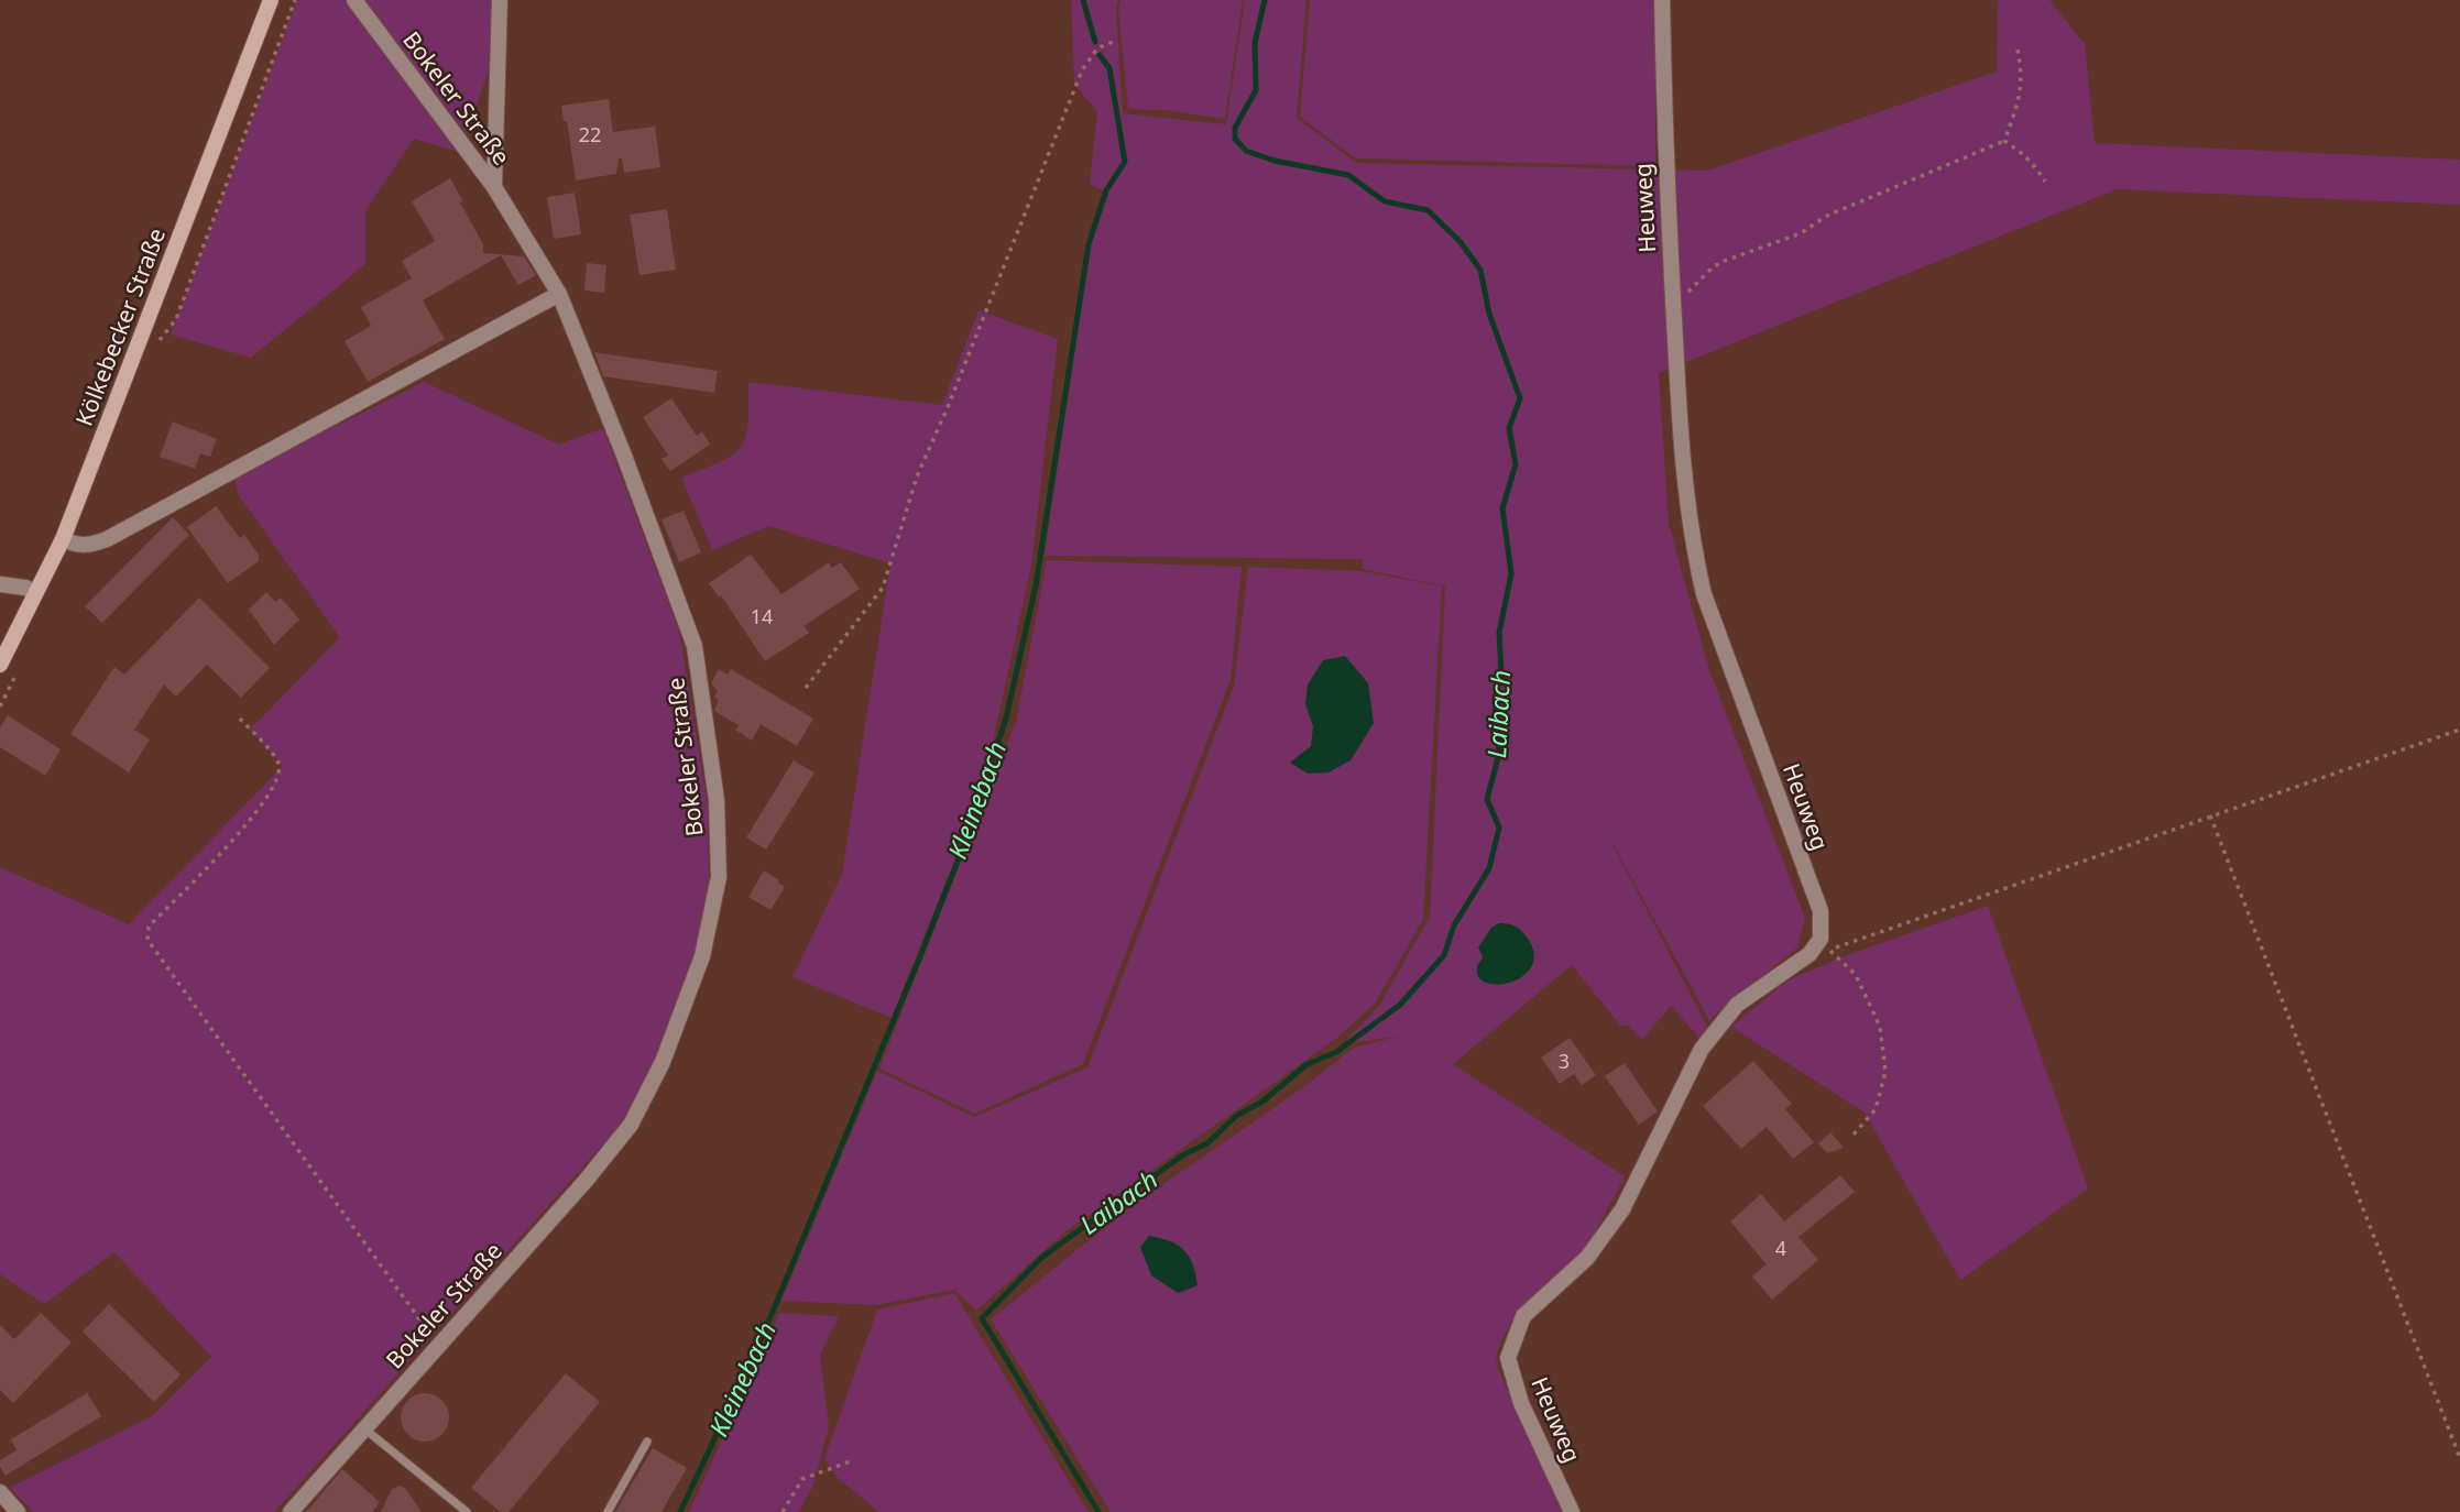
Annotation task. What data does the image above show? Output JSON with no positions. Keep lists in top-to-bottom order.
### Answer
{
  "streets": {
    "main road": ["Kölkebecker Straße"],
    "street": ["Bokeler Straße", "Heuweg"]
  },
  "water": ["Laibach", "Kleinebach"],
  "house_numbers": [
    "22",
    "14",
    "3",
    "4"
  ]
}
